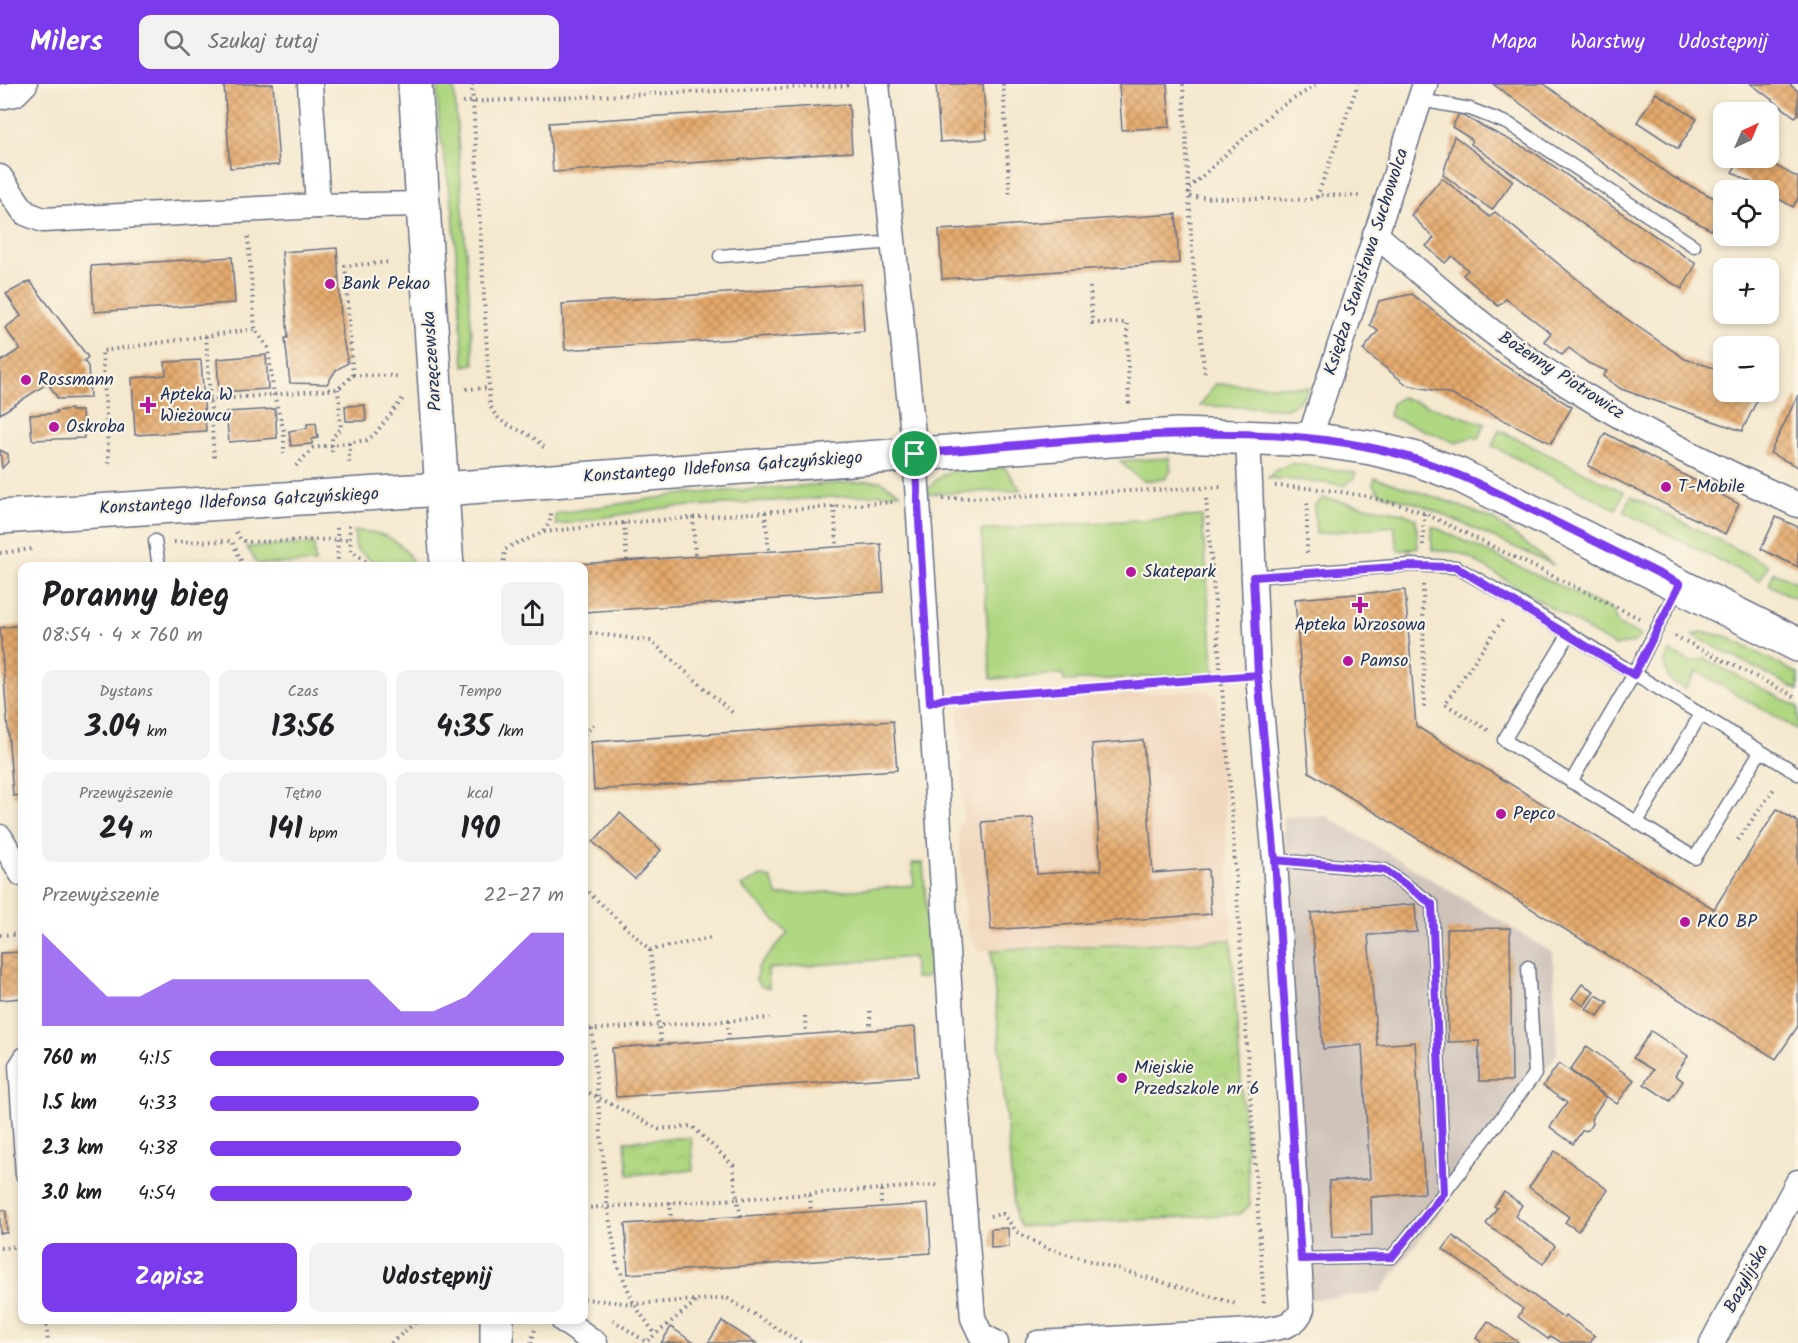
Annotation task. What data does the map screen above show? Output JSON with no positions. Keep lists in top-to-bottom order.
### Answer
{
  "streets": {
    "street": [
      "Księdza Stanisława Suchowolca",
      "Parzęczewska",
      "Bożenny Piotrowicz",
      "Konstantego Ildefonsa Gałczyńskiego",
      "Bazylijska"
    ]
  },
  "crossings": [
    ["Księdza Stanisława Suchowolca", "Bożenny Piotrowicz"],
    ["Księdza Stanisława Suchowolca", "Konstantego Ildefonsa Gałczyńskiego"],
    ["Parzęczewska", "Konstantego Ildefonsa Gałczyńskiego"]
  ],
  "places": {
    "other": [
      "Bank Pekao",
      "Rossmann",
      "Oskroba",
      "T-Mobile",
      "Skatepark",
      "Pamso",
      "Pepco",
      "PKO BP",
      "Miejskie Przedszkole nr 6"
    ],
    "health": ["Apteka W Wieżowcu", "Apteka Wrzosowa"]
  },
  "north": "top right",
  "page": {
    "header": "Milers",
    "search": "Szukaj tutaj",
    "nav": ["Mapa", "Warstwy", "Udostępnij"],
    "map_buttons": ["+", "−"],
    "heading": ["Poranny bieg", "08:54 · 4 × 760 m"],
    "stats": [
      ["Dystans", "3.04 km"],
      ["Czas", "13:56"],
      ["Tempo", "4:35 /km"],
      ["Przewyższenie", "24 m"],
      ["Tętno", "141 bpm"],
      ["kcal", "190"]
    ],
    "chart": ["Przewyższenie", "22–27 m"],
    "list": [
      {
        "name": "760 m",
        "note": "4:15"
      },
      {
        "name": "1.5 km",
        "note": "4:33"
      },
      {
        "name": "2.3 km",
        "note": "4:38"
      },
      {
        "name": "3.0 km",
        "note": "4:54"
      }
    ],
    "buttons": ["Zapisz", "Udostępnij"]
  }
}
